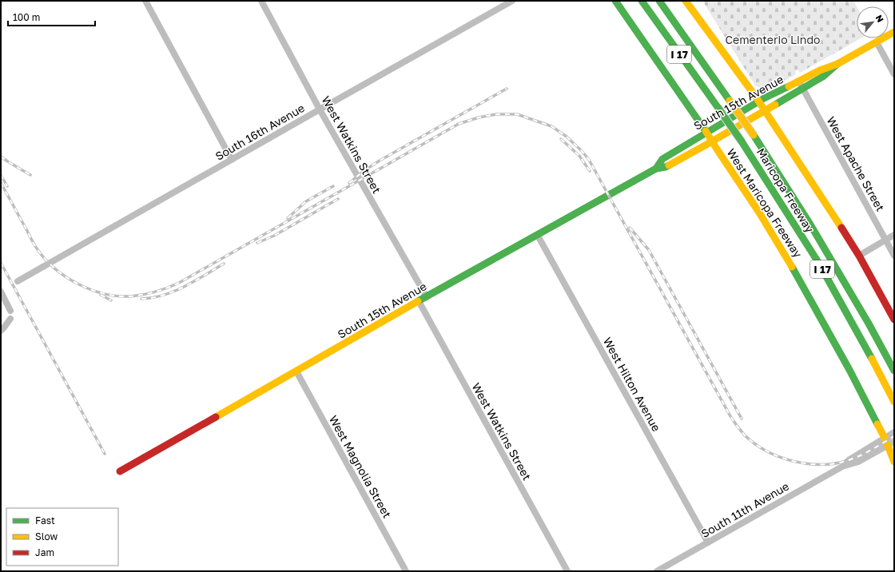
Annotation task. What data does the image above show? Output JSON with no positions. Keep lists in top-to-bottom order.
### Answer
{
  "streets": {
    "main road": [
      "I 17",
      "South 15th Avenue",
      "Maricopa Freeway",
      "West Maricopa Freeway"
    ],
    "street": [
      "South 16th Avenue",
      "West Watkins Street",
      "West Apache Street",
      "West Hilton Avenue",
      "West Magnolia Street",
      "South 11th Avenue"
    ]
  },
  "crossings": [
    ["South 15th Avenue", "West Watkins Street"],
    ["South 15th Avenue", "West Apache Street"],
    ["South 15th Avenue", "West Maricopa Freeway"],
    ["South 15th Avenue", "West Hilton Avenue"],
    ["South 15th Avenue", "West Magnolia Street"],
    ["South 16th Avenue", "West Watkins Street"],
    ["West Maricopa Freeway", "South 11th Avenue"],
    ["West Hilton Avenue", "South 11th Avenue"]
  ],
  "parks": ["Cementerio Lindo"],
  "legend": ["Fast", "Slow", "Jam"],
  "scale_bar": "100 m",
  "north": "top right"
}
